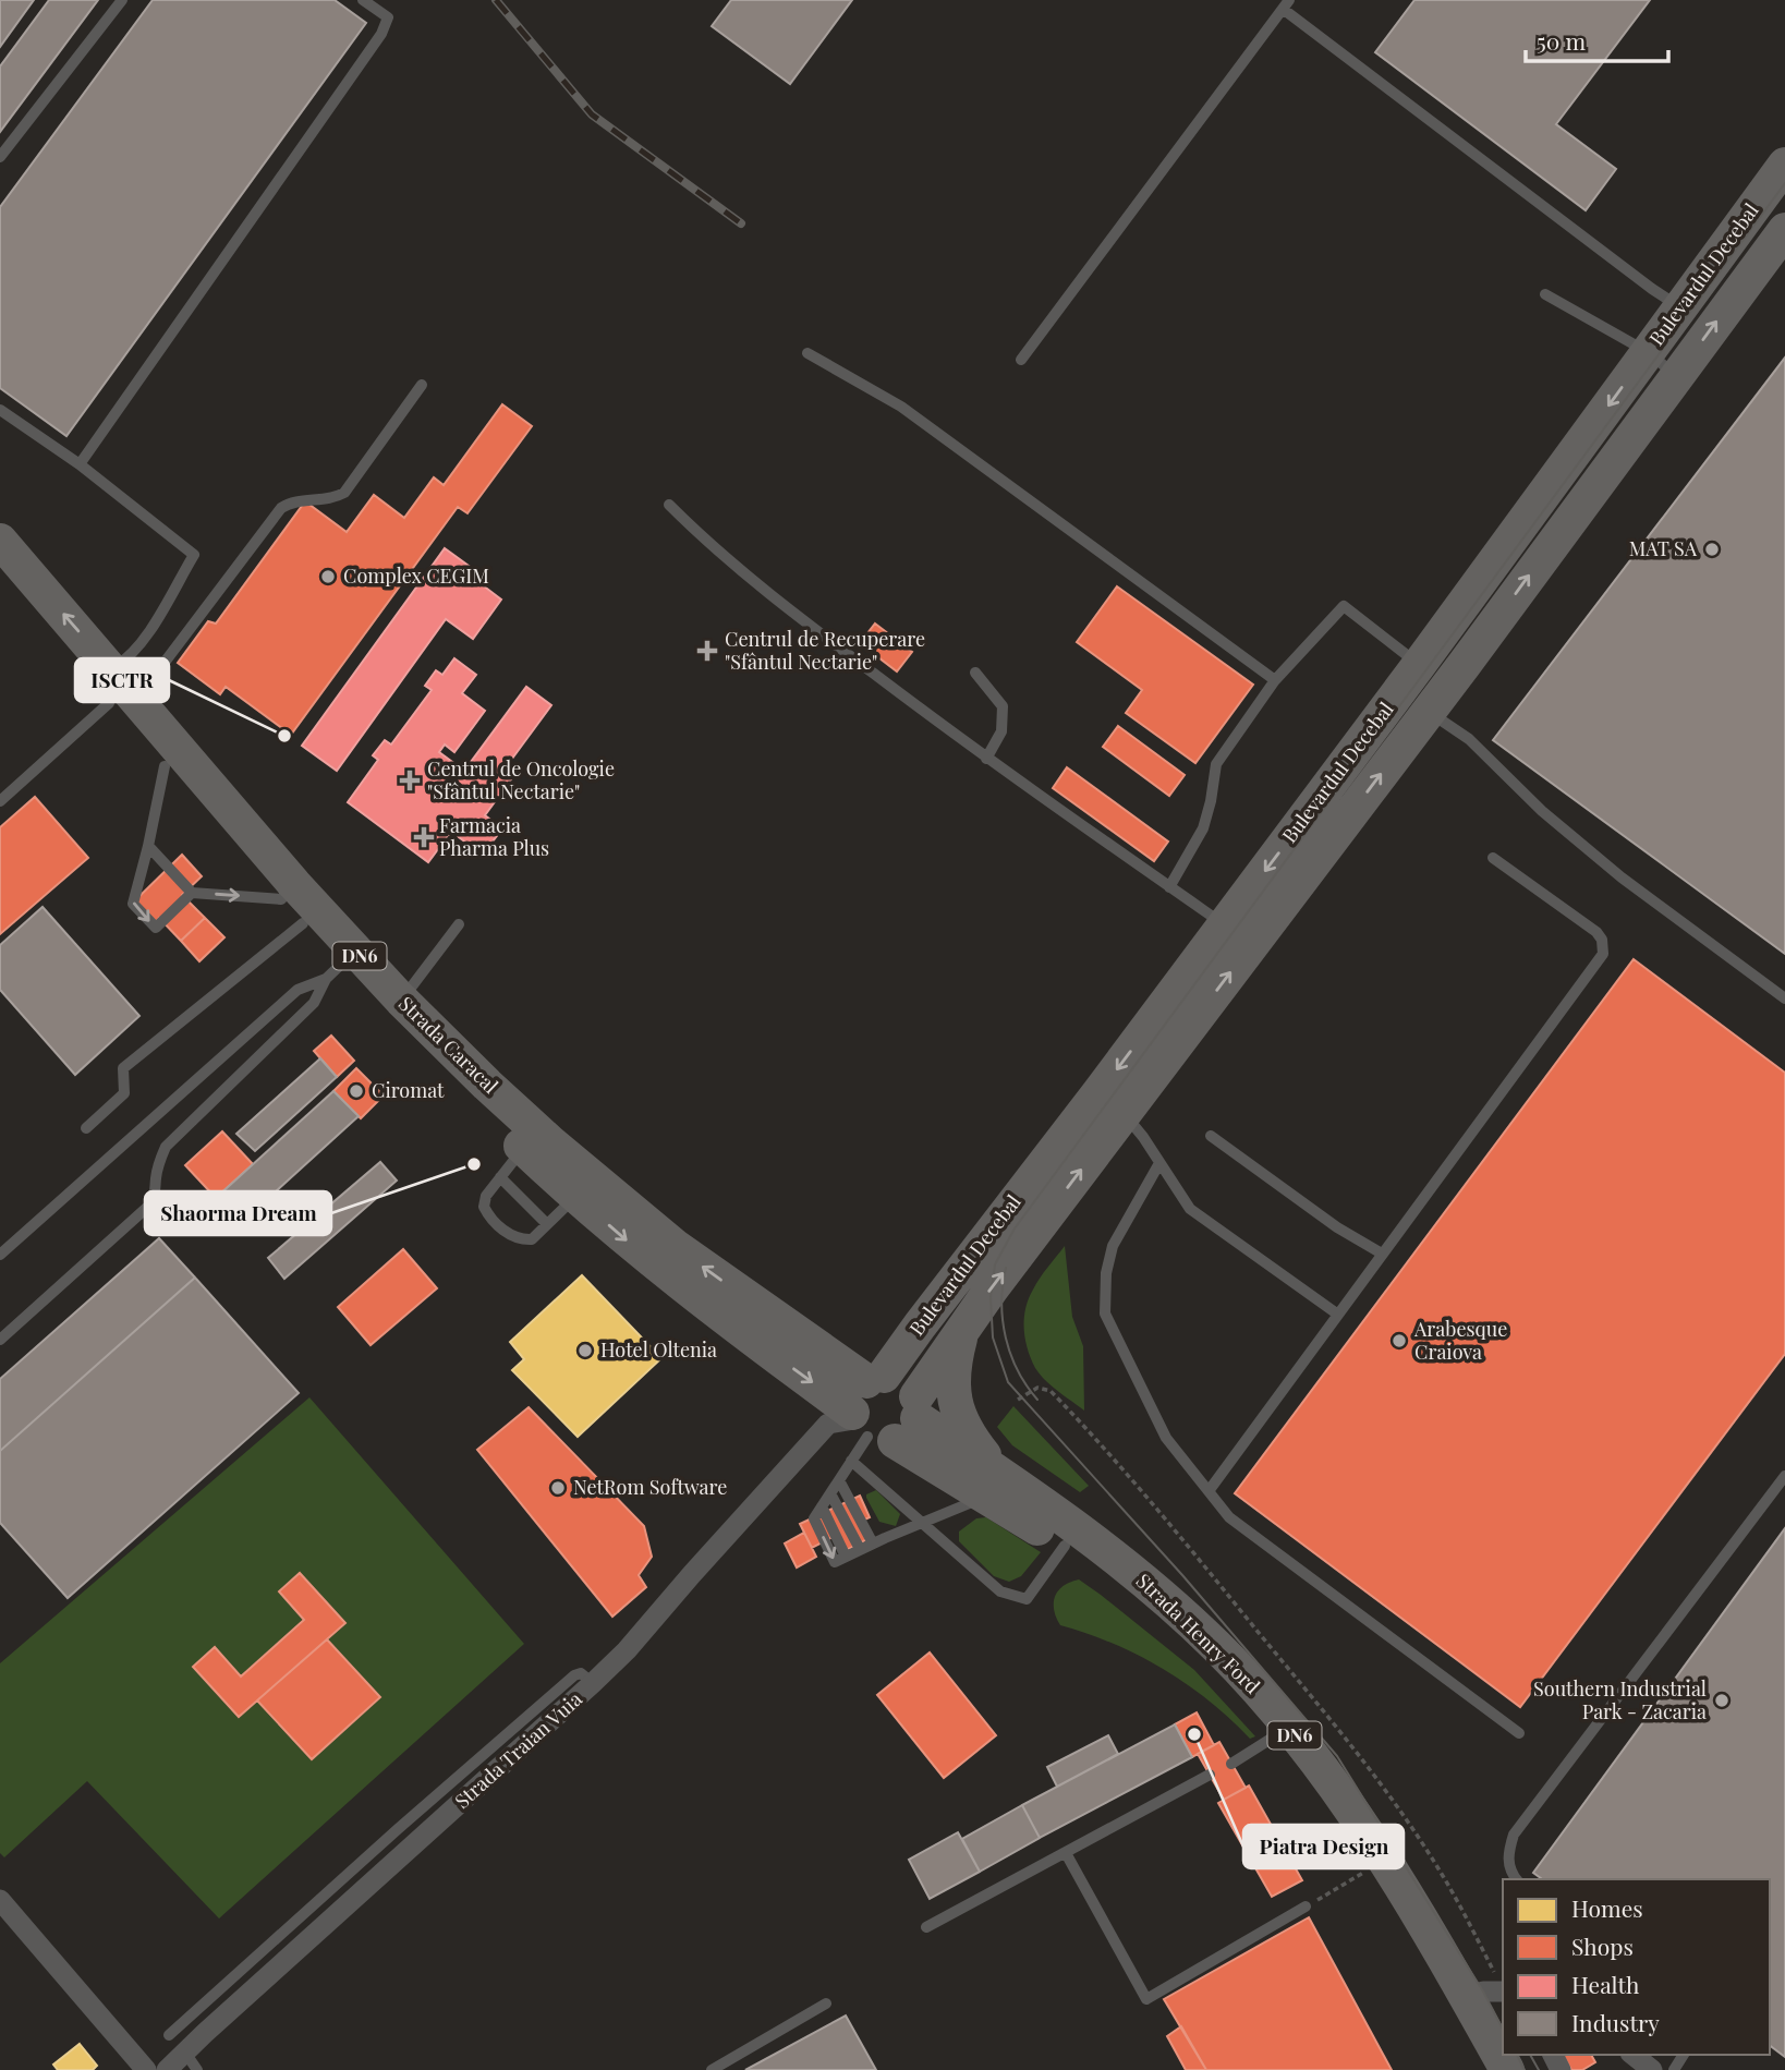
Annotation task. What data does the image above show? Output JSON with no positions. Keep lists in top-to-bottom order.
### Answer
{
  "streets": {
    "main road": [
      "Bulevardul Decebal",
      "DN6",
      "Strada Caracal",
      "Strada Henry Ford"
    ],
    "street": ["Strada Traian Vuia"]
  },
  "crossings": [
    ["Bulevardul Decebal", "DN6"],
    ["Bulevardul Decebal", "Strada Caracal"],
    ["Bulevardul Decebal", "Strada Henry Ford"],
    ["Bulevardul Decebal", "Strada Traian Vuia"],
    ["DN6", "Strada Caracal"],
    ["DN6", "Strada Henry Ford"],
    ["DN6", "Strada Traian Vuia"],
    ["Strada Caracal", "Strada Henry Ford"],
    ["Strada Caracal", "Strada Traian Vuia"],
    ["Strada Henry Ford", "Strada Traian Vuia"]
  ],
  "places": {
    "other": [
      "MAT SA",
      "Complex CEGIM",
      "ISCTR",
      "Ciromat",
      "Shaorma Dream",
      "Arabesque Craiova",
      "Hotel Oltenia",
      "NetRom Software",
      "Southern Industrial Park - Zacaria",
      "Piatra Design"
    ],
    "health": ["Centrul de Recuperare \"Sfântul Nectarie\"", "Centrul de Oncologie \"Sfântul Nectarie\"", "Farmacia Pharma Plus"]
  },
  "legend": [
    "Homes",
    "Shops",
    "Health",
    "Industry"
  ],
  "scale_bar": "50 m"
}
